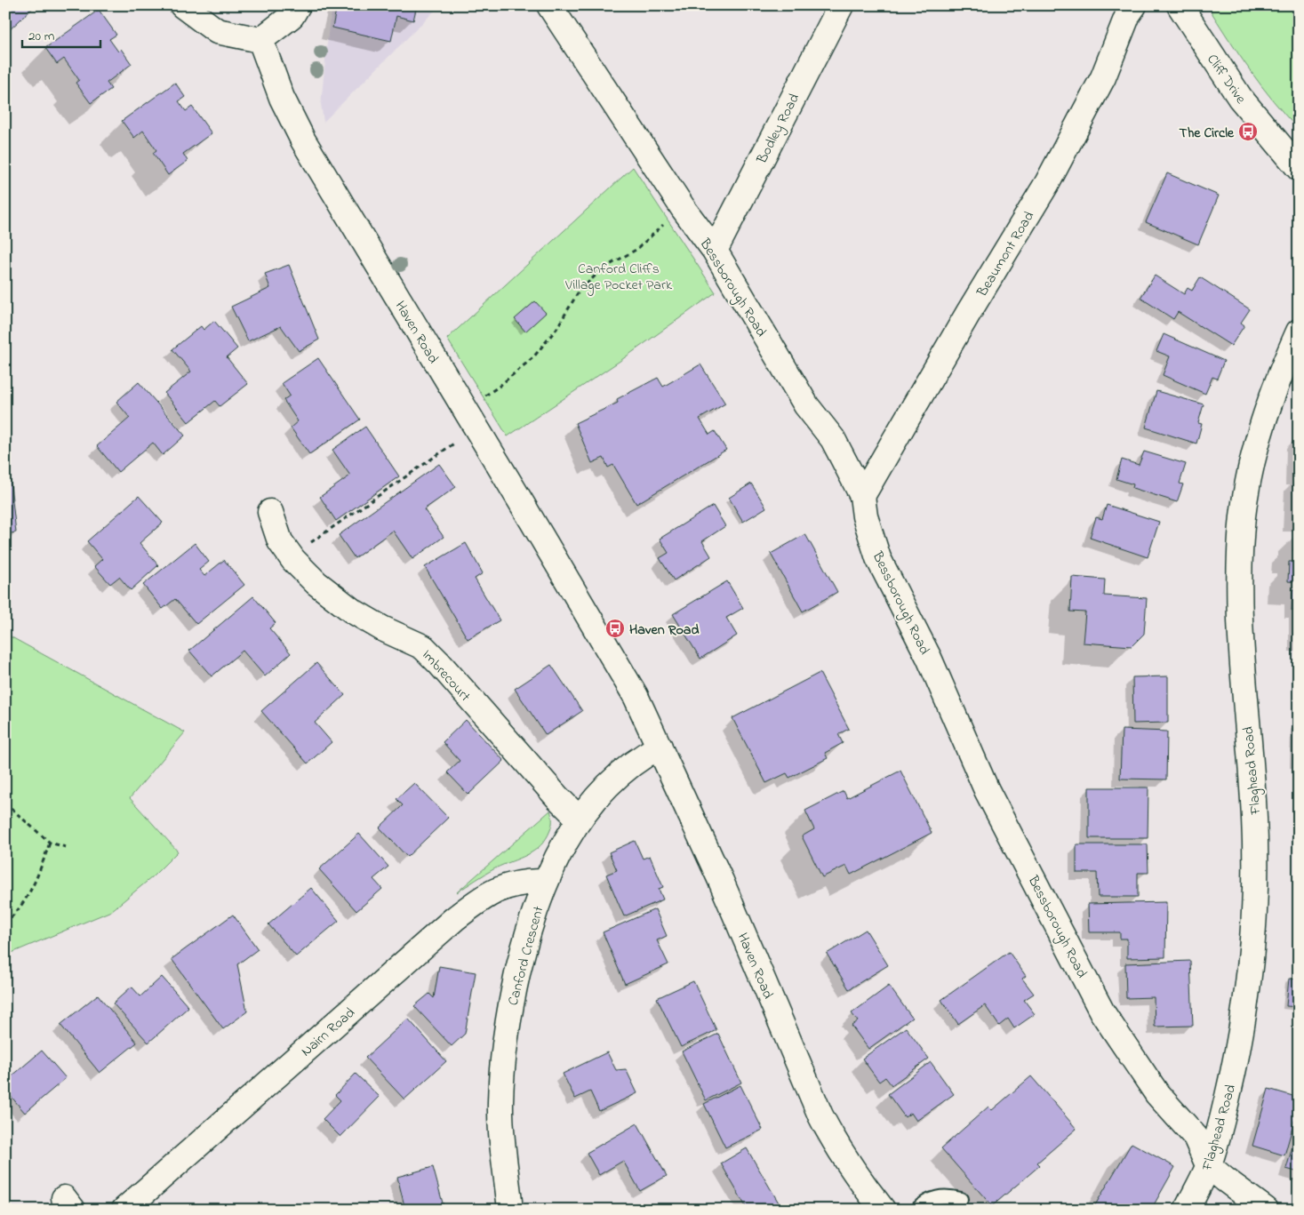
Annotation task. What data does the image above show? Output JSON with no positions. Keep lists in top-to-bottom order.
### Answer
{
  "streets": {
    "street": [
      "Cliff Drive",
      "Bodley Road",
      "Beaumont Road",
      "Bessborough Road",
      "Haven Road",
      "Imbrecourt",
      "Flaghead Road",
      "Canford Crescent",
      "Nairn Road"
    ]
  },
  "crossings": [
    ["Bodley Road", "Bessborough Road"],
    ["Beaumont Road", "Bessborough Road"],
    ["Bessborough Road", "Flaghead Road"],
    ["Haven Road", "Canford Crescent"],
    ["Imbrecourt", "Canford Crescent"],
    ["Canford Crescent", "Nairn Road"]
  ],
  "parks": ["Canford Cliffs Village Pocket Park"],
  "places": {
    "bus stop": ["The Circle", "Haven Road"]
  },
  "scale_bar": "20 m"
}
